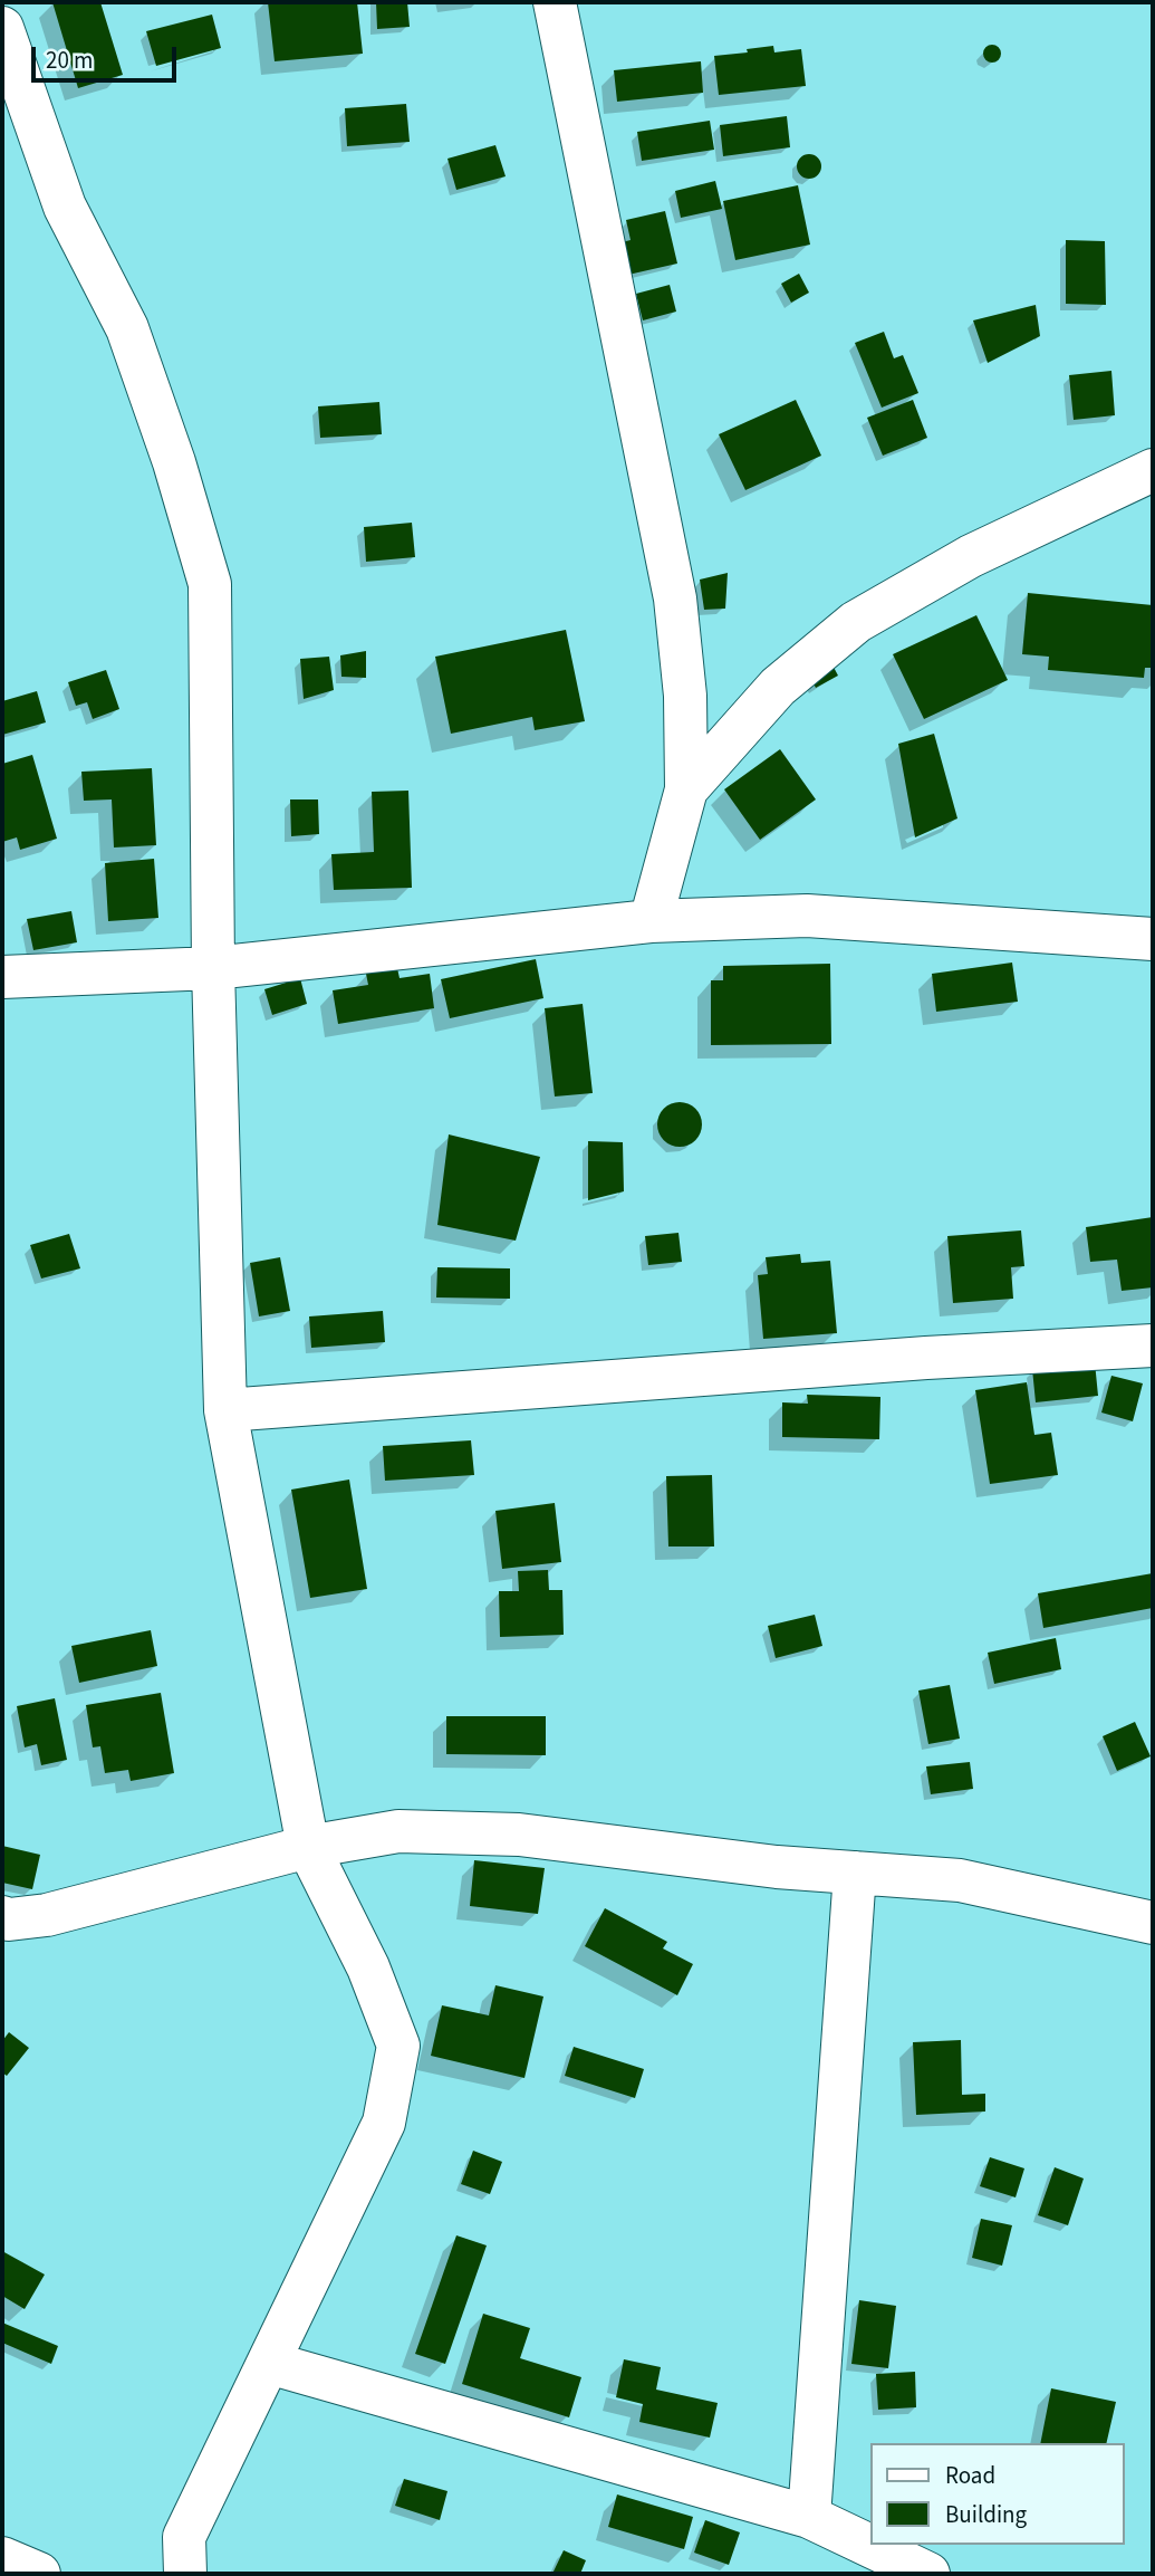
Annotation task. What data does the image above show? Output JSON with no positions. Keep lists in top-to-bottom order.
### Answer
{
  "legend": ["Road", "Building"],
  "scale_bar": "20 m"
}
